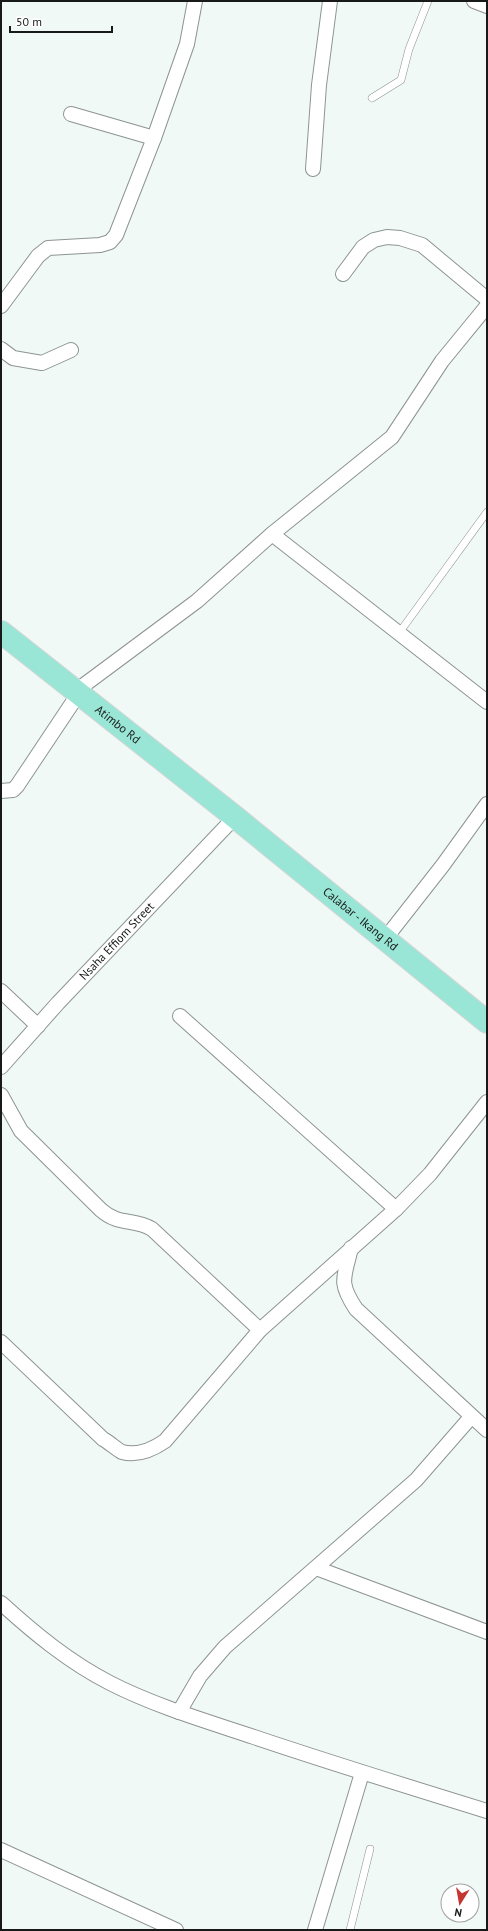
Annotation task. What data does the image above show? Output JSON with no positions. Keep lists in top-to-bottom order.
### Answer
{
  "streets": {
    "main road": ["Atimbo Rd", "Calabar - Ikang Rd"],
    "street": ["Nsaha Effiom Street"]
  },
  "crossings": [
    ["Atimbo Rd", "Calabar - Ikang Rd"],
    ["Atimbo Rd", "Nsaha Effiom Street"],
    ["Calabar - Ikang Rd", "Nsaha Effiom Street"]
  ],
  "scale_bar": "50 m",
  "north": "bottom"
}
